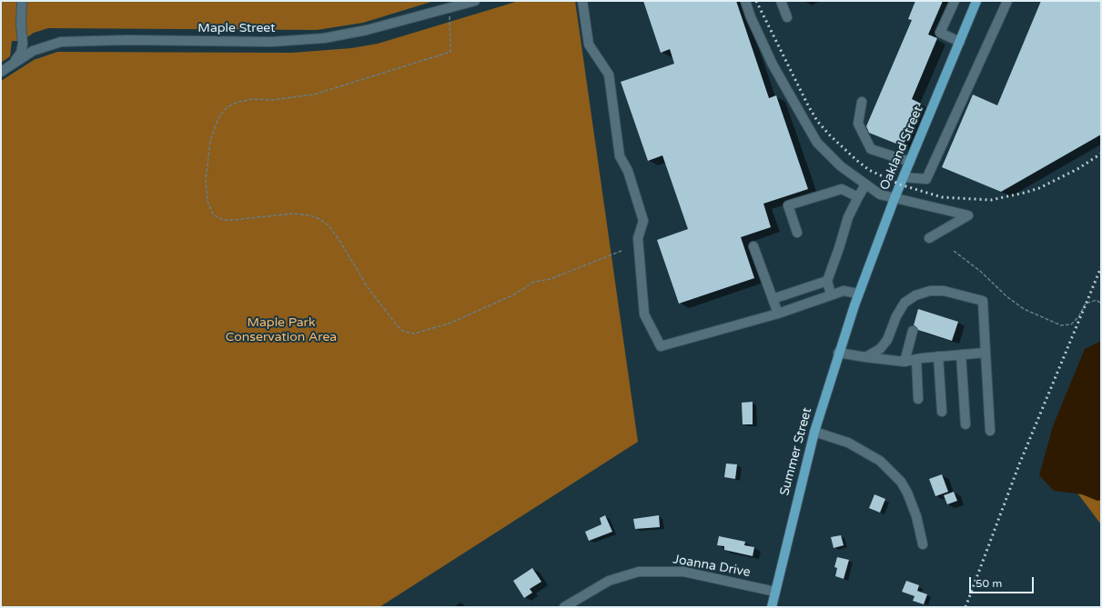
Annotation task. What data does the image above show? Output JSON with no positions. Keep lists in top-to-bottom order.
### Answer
{
  "streets": {
    "main road": ["Oakland Street", "Summer Street"],
    "street": ["Maple Street", "Joanna Drive"]
  },
  "crossings": [
    ["Oakland Street", "Summer Street"],
    ["Summer Street", "Joanna Drive"]
  ],
  "parks": ["Maple Park Conservation Area"],
  "scale_bar": "50 m"
}
